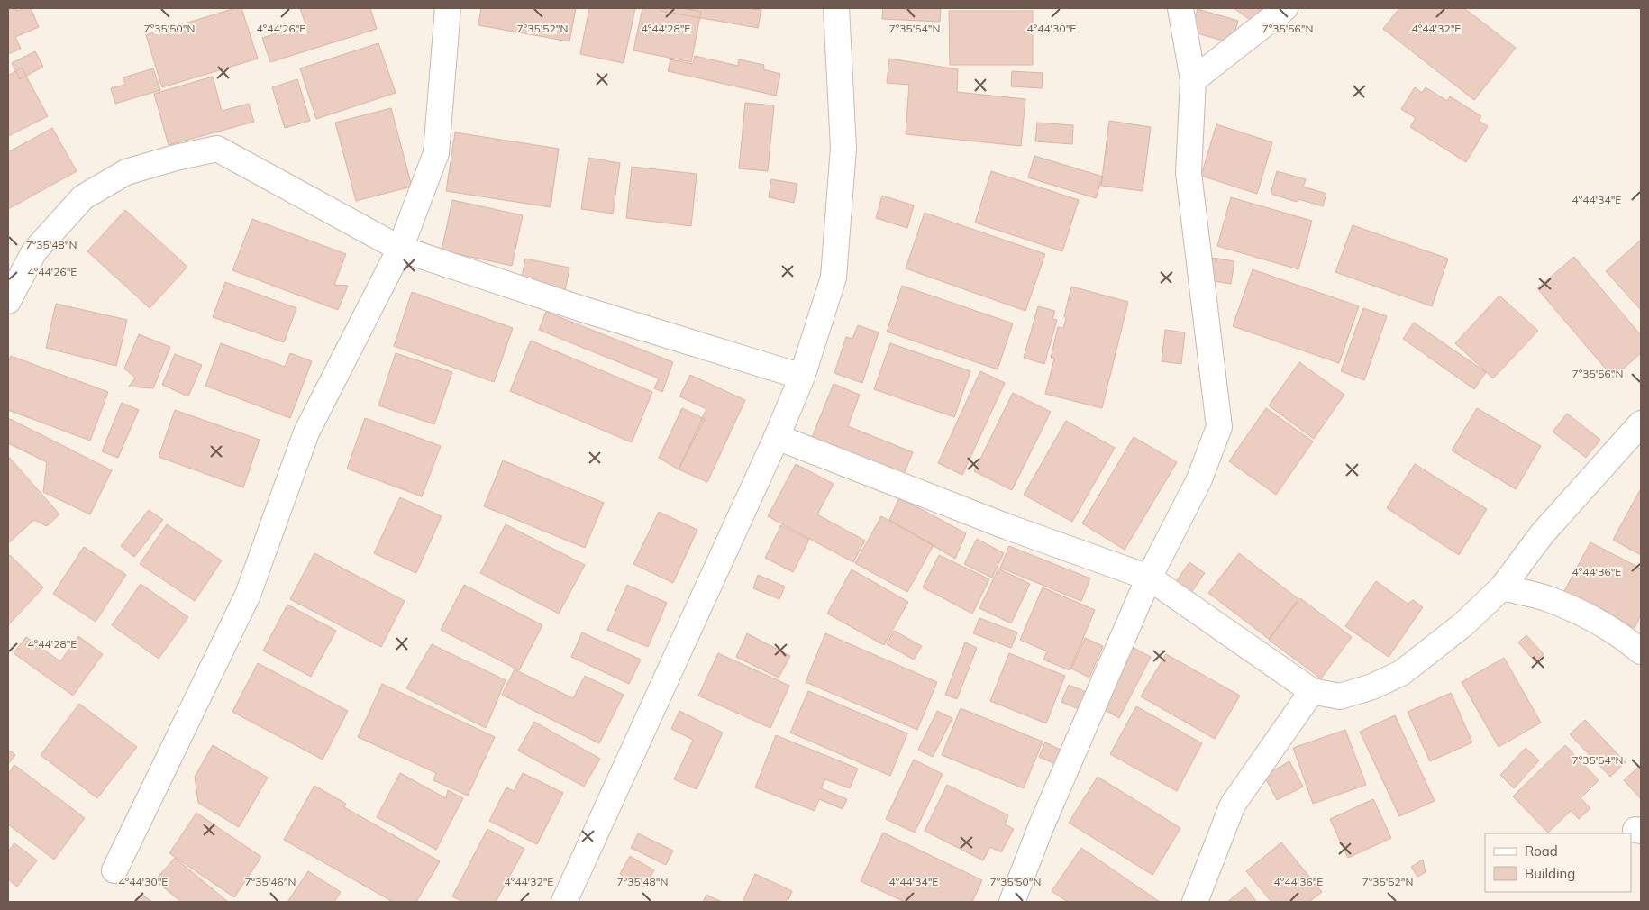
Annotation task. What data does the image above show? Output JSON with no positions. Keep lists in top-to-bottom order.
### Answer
{
  "legend": ["Road", "Building"],
  "coordinates": [
    "4°44'26\"E",
    "4°44'28\"E",
    "4°44'30\"E",
    "4°44'32\"E",
    "7°35'50\"N",
    "7°35'52\"N",
    "7°35'54\"N",
    "7°35'56\"N",
    "4°44'34\"E",
    "7°35'48\"N",
    "4°44'36\"E",
    "7°35'46\"N"
  ]
}
